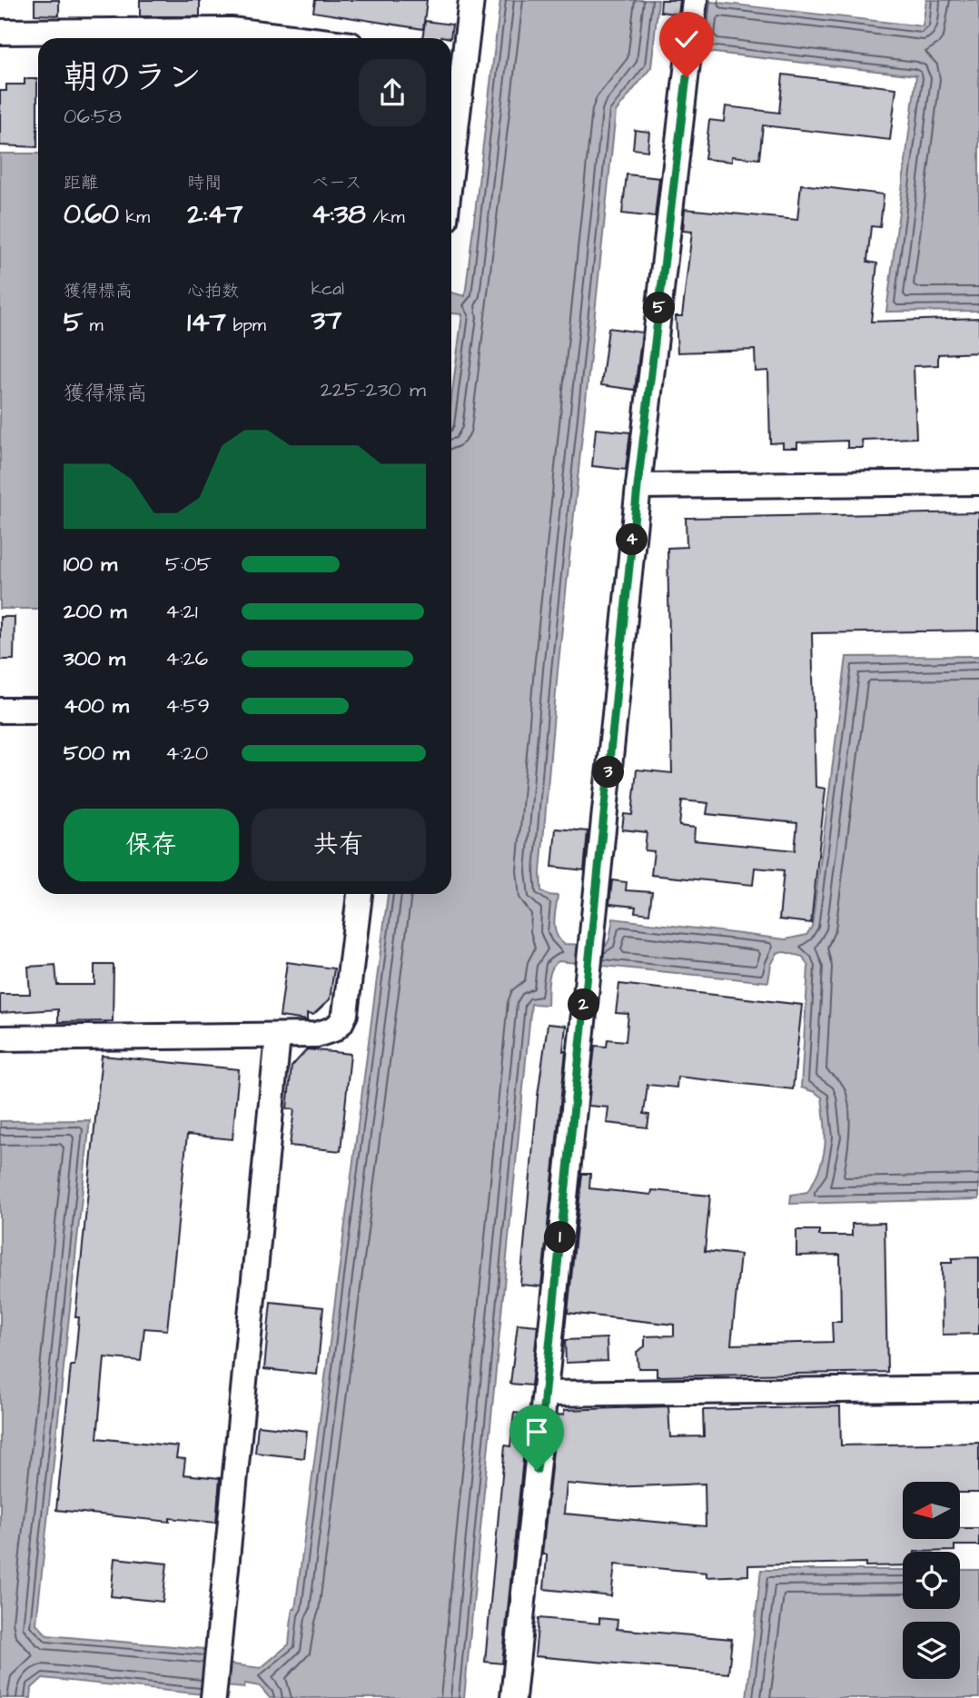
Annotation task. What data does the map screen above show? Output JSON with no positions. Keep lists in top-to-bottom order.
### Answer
{
  "north": "left",
  "page": {
    "heading": ["朝のラン", "06:58"],
    "stats": [
      ["距離", "0.60 km"],
      ["時間", "2:47"],
      ["ペース", "4:38 /km"],
      ["獲得標高", "5 m"],
      ["心拍数", "147 bpm"],
      ["kcal", "37"]
    ],
    "pins": [
      "5",
      "4",
      "3",
      "2",
      "1"
    ],
    "chart": ["獲得標高", "225–230 m"],
    "list": [
      {
        "name": "100 m",
        "note": "5:05"
      },
      {
        "name": "200 m",
        "note": "4:21"
      },
      {
        "name": "300 m",
        "note": "4:26"
      },
      {
        "name": "400 m",
        "note": "4:59"
      },
      {
        "name": "500 m",
        "note": "4:20"
      }
    ],
    "buttons": ["保存", "共有"]
  }
}
